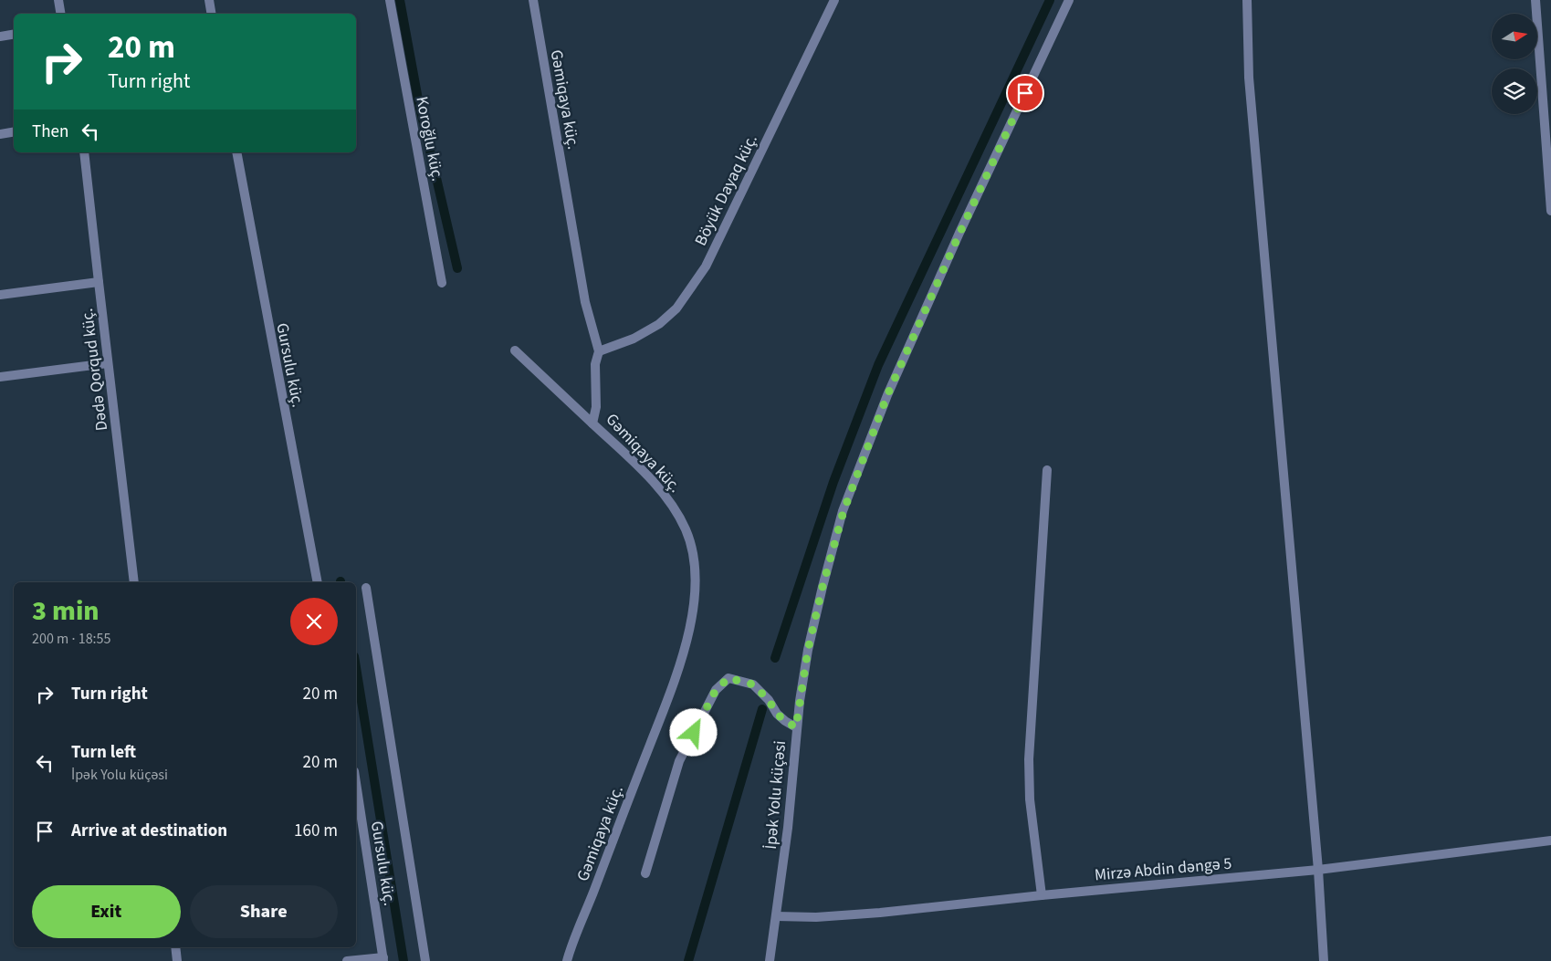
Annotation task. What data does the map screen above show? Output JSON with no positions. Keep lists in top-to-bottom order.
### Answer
{
  "streets": {
    "street": [
      "Gəmiqaya küç.",
      "Koroğlu küç.",
      "Böyük Dayaq küç.",
      "Gursulu küç.",
      "Dədə Qorqud küç.",
      "İpək Yolu küçəsi",
      "Mirzə Abdin dəngə 5"
    ]
  },
  "crossings": [
    ["Gəmiqaya küç.", "Böyük Dayaq küç."],
    ["İpək Yolu küçəsi", "Mirzə Abdin dəngə 5"]
  ],
  "north": "right",
  "page": {
    "turn": ["20 m", "Turn right"],
    "then": "Then",
    "heading": ["3 min", "200 m · 18:55"],
    "list": [
      {
        "name": "Turn right",
        "value": "20 m"
      },
      {
        "name": "Turn left",
        "note": "İpək Yolu küçəsi",
        "value": "20 m"
      },
      {
        "name": "Arrive at destination",
        "value": "160 m"
      }
    ],
    "buttons": ["Exit", "Share"]
  }
}
